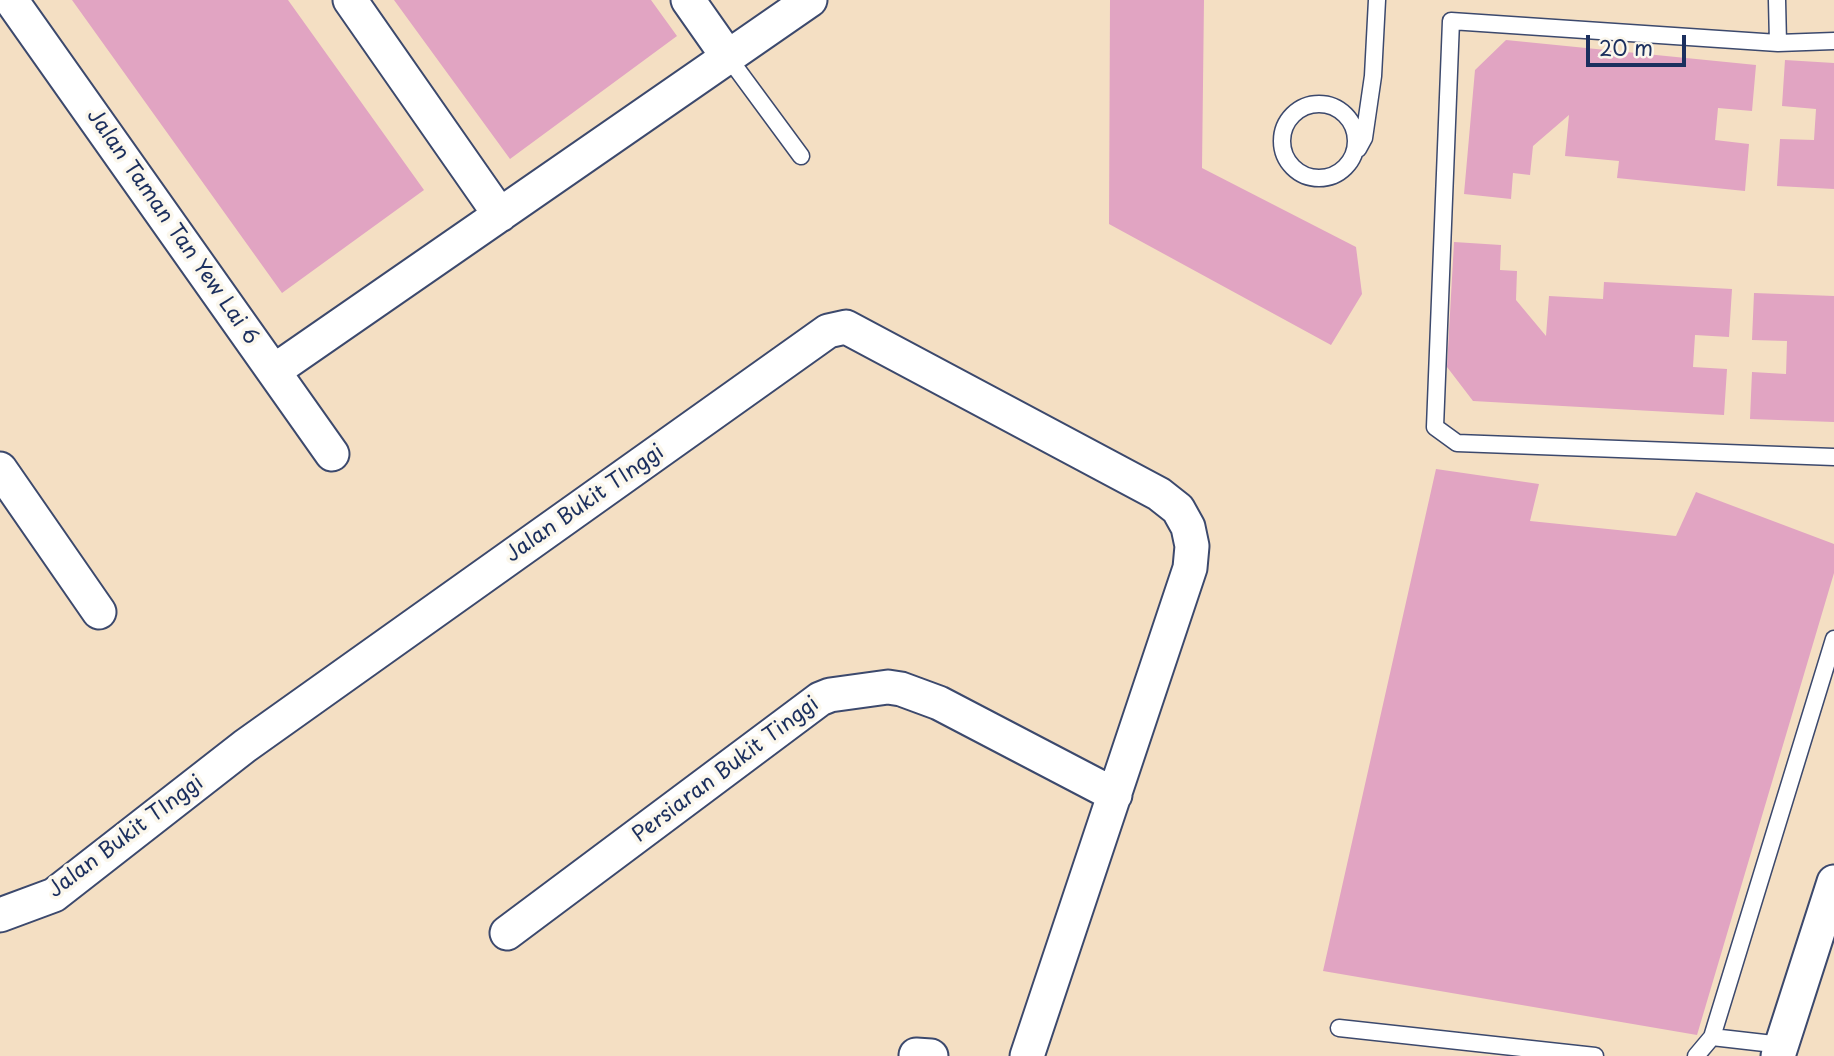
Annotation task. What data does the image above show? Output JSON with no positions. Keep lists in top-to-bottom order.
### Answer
{
  "streets": {
    "street": ["Jalan Taman Tan Yew Lai 6", "Jalan Bukit TInggi", "Persiaran Bukit Tinggi"]
  },
  "crossings": [
    ["Jalan Bukit TInggi", "Persiaran Bukit Tinggi"]
  ],
  "scale_bar": "20 m"
}
